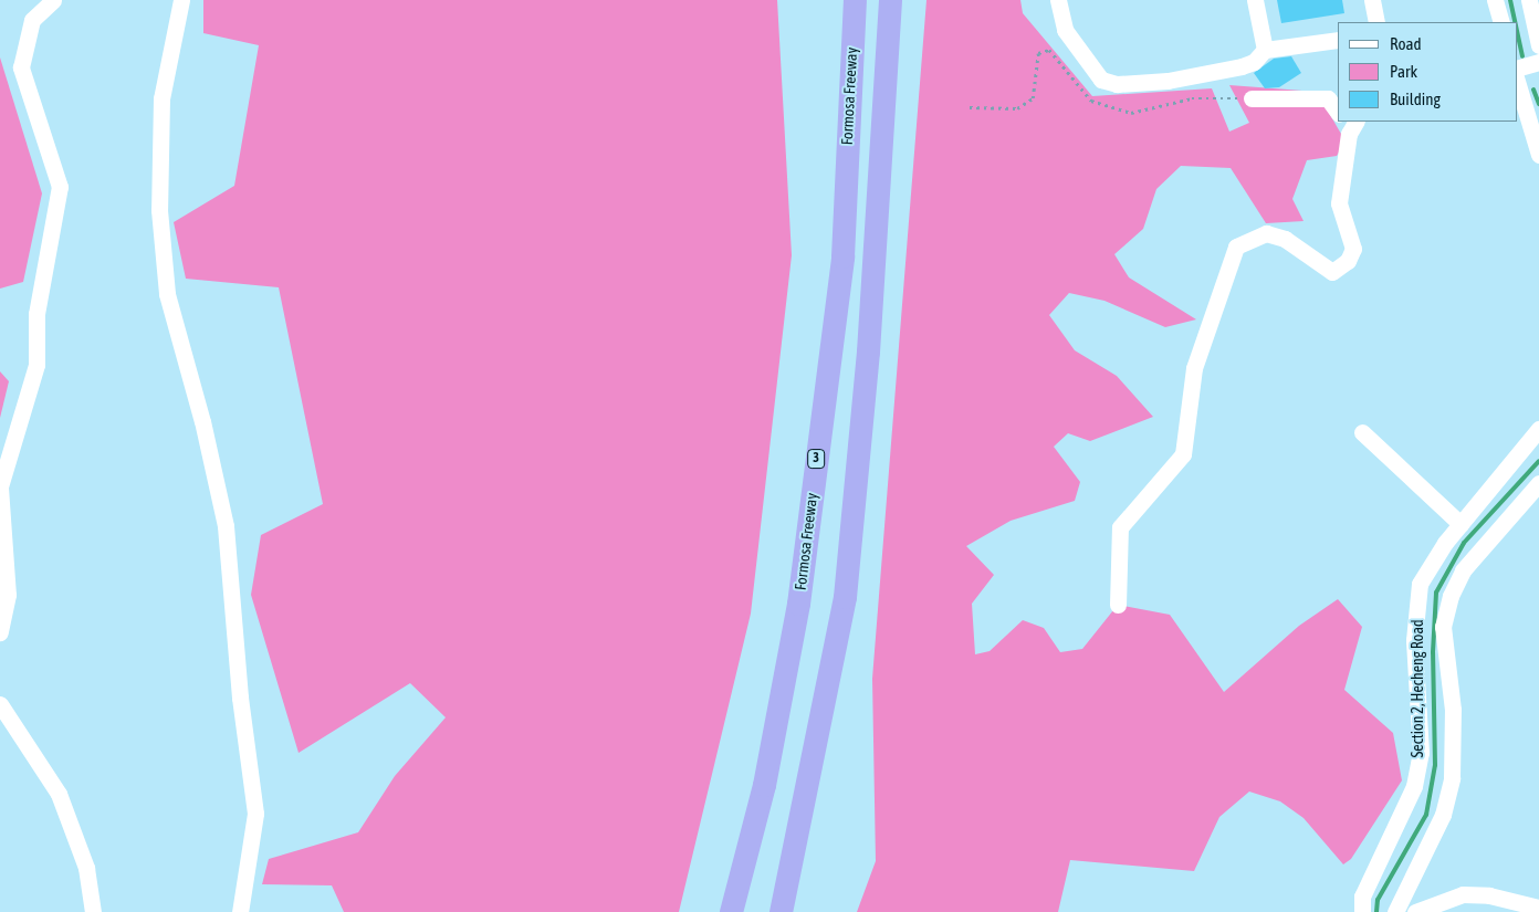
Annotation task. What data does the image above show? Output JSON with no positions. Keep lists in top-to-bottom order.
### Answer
{
  "streets": {
    "highway": ["Formosa Freeway", "3"],
    "street": ["Section 2, Hecheng Road"]
  },
  "legend": ["Road", "Park", "Building"]
}
